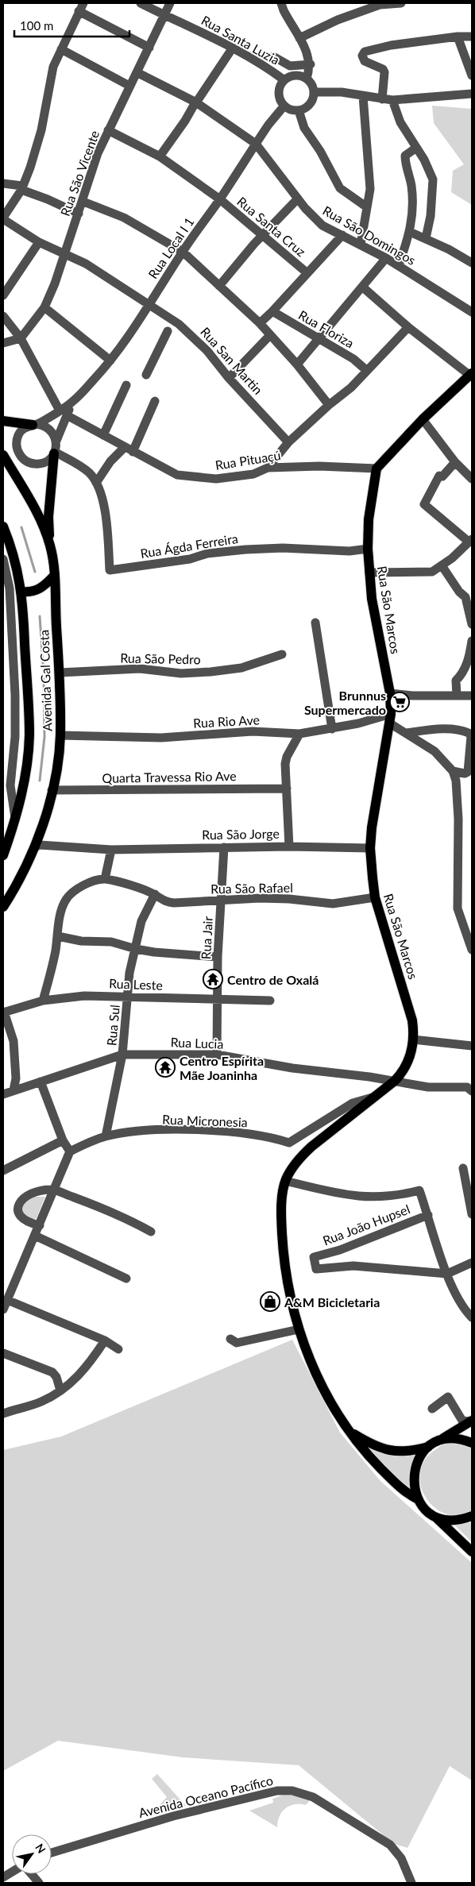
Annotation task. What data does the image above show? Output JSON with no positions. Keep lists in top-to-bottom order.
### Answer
{
  "streets": {
    "main road": ["Rua São Marcos", "Avenida Gal Costa"],
    "street": [
      "Rua Santa Luzia",
      "Rua São Vicente",
      "Rua Santa Cruz",
      "Rua São Domingos",
      "Rua Local I 1",
      "Rua Floriza",
      "Rua San Martin",
      "Rua Pituaçú",
      "Rua Ágda Ferreira",
      "Rua São Pedro",
      "Rua Rio Ave",
      "Quarta Travessa Rio Ave",
      "Rua São Jorge",
      "Rua São Rafael",
      "Rua Jair",
      "Rua Leste",
      "Rua Sul",
      "Rua Lucia",
      "Rua Micronesia",
      "Rua João Hupsel",
      "Avenida Oceano Pacífico"
    ]
  },
  "crossings": [
    ["Rua Santa Luzia", "Rua São Vicente"],
    ["Rua Santa Luzia", "Rua Local I 1"],
    ["Rua São Vicente", "Rua Santa Cruz"],
    ["Rua São Vicente", "Rua San Martin"],
    ["Rua Santa Cruz", "Rua Local I 1"],
    ["Rua São Domingos", "Rua Local I 1"],
    ["Rua Local I 1", "Rua San Martin"],
    ["Rua Local I 1", "Rua Pituaçú"],
    ["Rua Pituaçú", "Rua São Marcos"],
    ["Rua Ágda Ferreira", "Rua São Marcos"],
    ["Rua São Marcos", "Rua Rio Ave"],
    ["Rua São Marcos", "Rua São Jorge"],
    ["Rua São Marcos", "Rua São Rafael"],
    ["Rua São Marcos", "Rua Lucia"],
    ["Rua São Marcos", "Rua Micronesia"],
    ["Rua São Pedro", "Avenida Gal Costa"],
    ["Avenida Gal Costa", "Rua Rio Ave"],
    ["Avenida Gal Costa", "Quarta Travessa Rio Ave"],
    ["Avenida Gal Costa", "Rua São Jorge"],
    ["Rua São Jorge", "Rua Jair"],
    ["Rua São Rafael", "Rua Jair"],
    ["Rua São Rafael", "Rua Sul"],
    ["Rua Jair", "Rua Leste"],
    ["Rua Jair", "Rua Lucia"],
    ["Rua Leste", "Rua Sul"],
    ["Rua Sul", "Rua Lucia"],
    ["Rua Sul", "Rua Micronesia"]
  ],
  "places": {
    "supermarket": ["Brunnus Supermercado"],
    "temple": ["Centro de Oxalá", "Centro Espírita Mãe Joaninha"],
    "shop": ["A&M Bicicletaria"]
  },
  "scale_bar": "100 m",
  "north": "top right"
}
